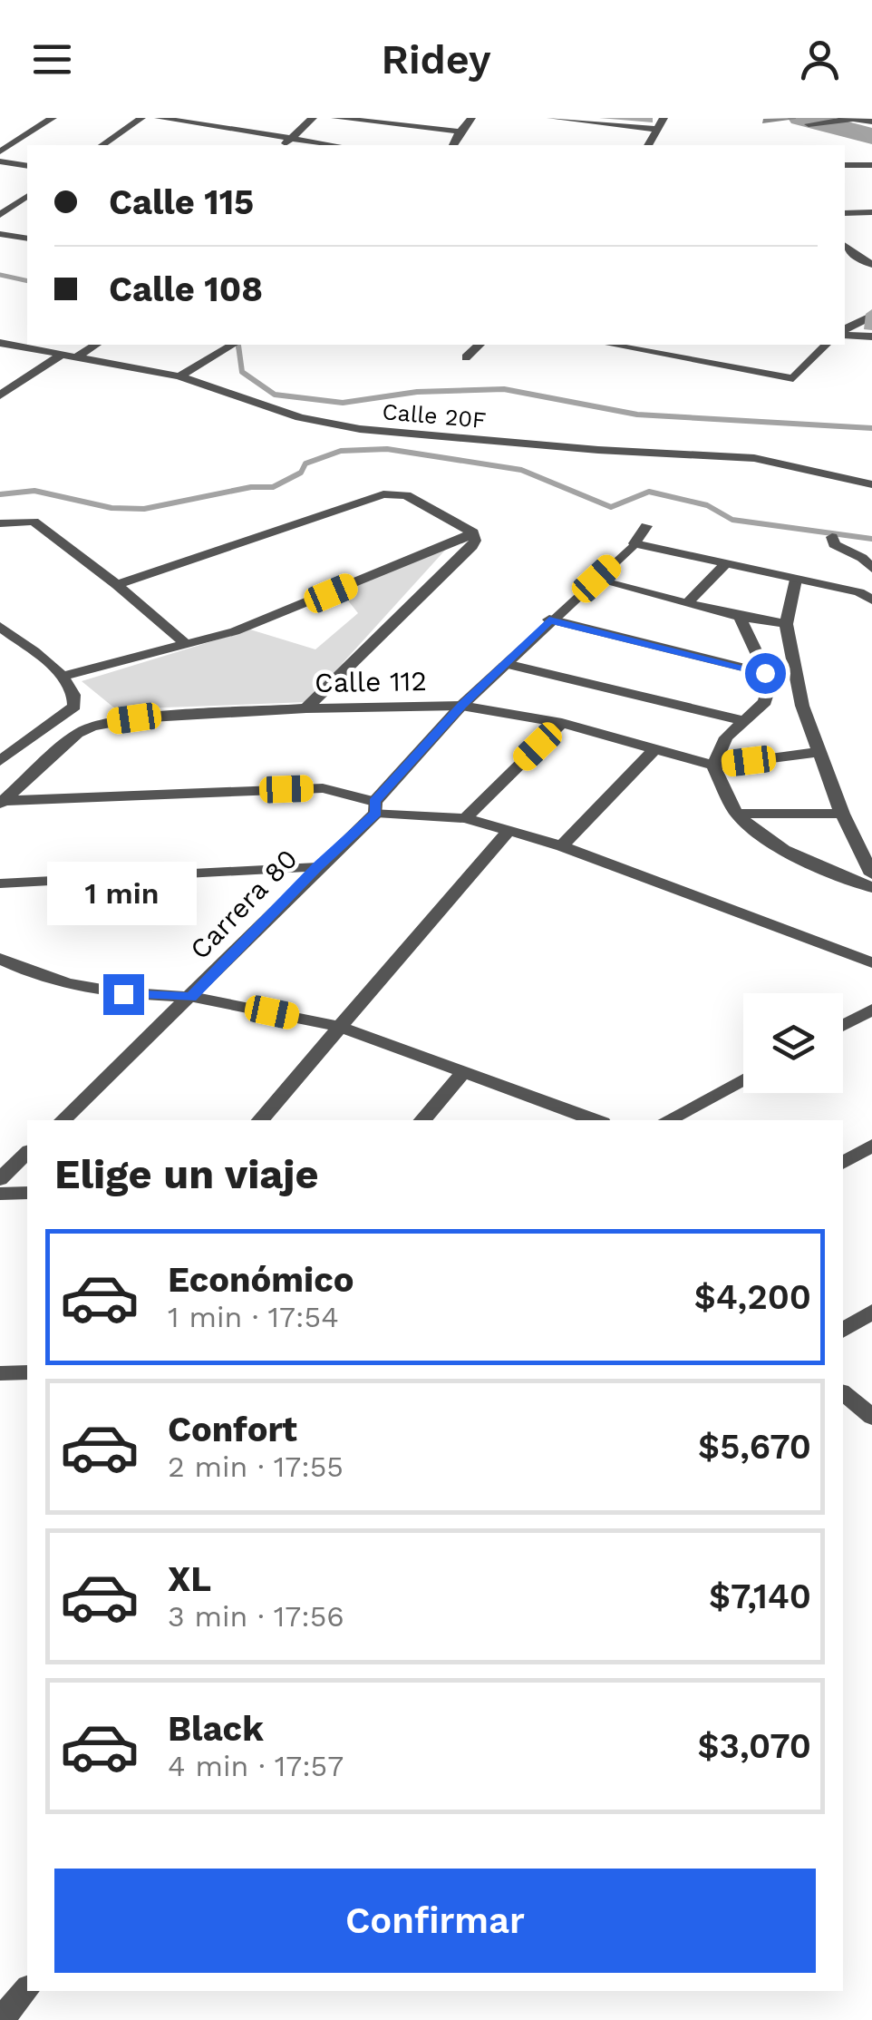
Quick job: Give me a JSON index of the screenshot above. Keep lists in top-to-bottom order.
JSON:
{
  "streets": {
    "street": ["Calle 20F", "Calle 112", "Carrera 80"]
  },
  "crossings": [
    ["Calle 112", "Carrera 80"]
  ],
  "page": {
    "header": "Ridey",
    "banner": ["Calle 115", "Calle 108"],
    "bubble": "1 min",
    "heading": "Elige un viaje",
    "list": [
      {
        "name": "Económico",
        "note": "1 min · 17:54",
        "value": "$4,200"
      },
      {
        "name": "Confort",
        "note": "2 min · 17:55",
        "value": "$5,670"
      },
      {
        "name": "XL",
        "note": "3 min · 17:56",
        "value": "$7,140"
      },
      {
        "name": "Black",
        "note": "4 min · 17:57",
        "value": "$3,070"
      }
    ],
    "buttons": "Confirmar"
  }
}
